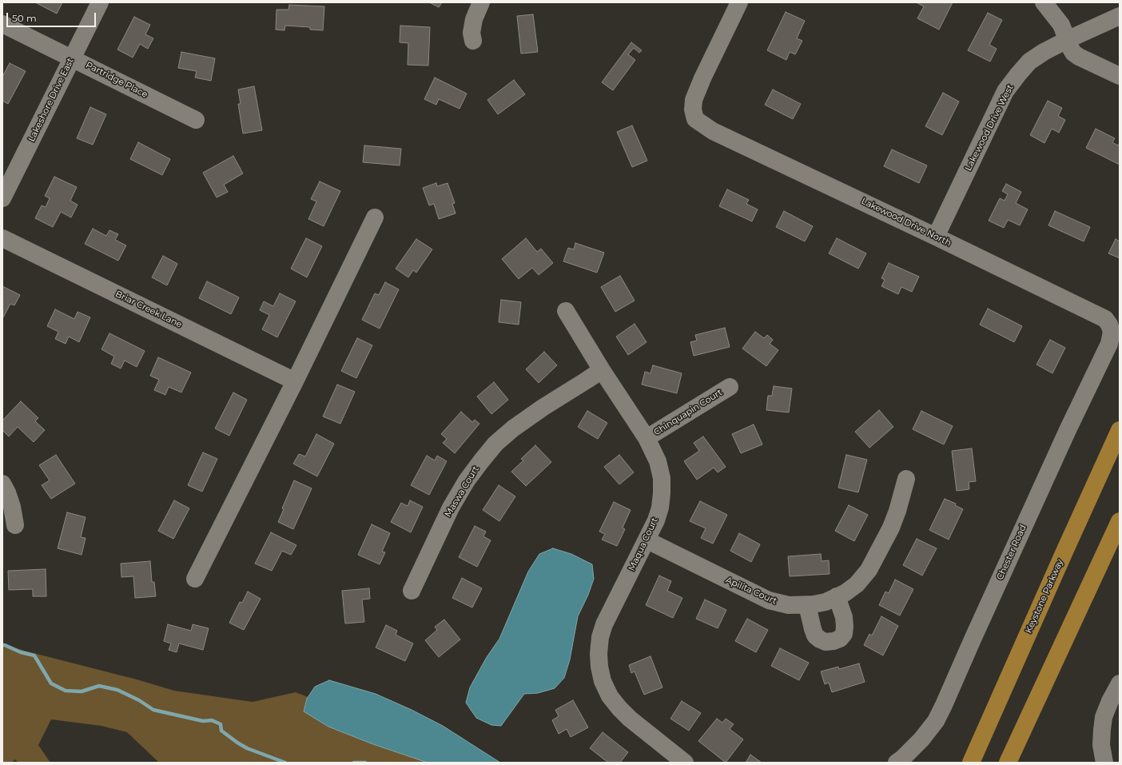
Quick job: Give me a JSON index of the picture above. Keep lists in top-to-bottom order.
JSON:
{
  "streets": {
    "highway": ["Keystone Parkway"],
    "street": [
      "Partridge Place",
      "Lakeshore Drive East",
      "Lakewood Drive West",
      "Lakewood Drive North",
      "Briar Creek Lane",
      "Chinquapin Court",
      "Maswa Court",
      "Maqua Court",
      "Chester Road",
      "Apilita Court"
    ]
  },
  "crossings": [
    ["Partridge Place", "Lakeshore Drive East"],
    ["Lakewood Drive West", "Lakewood Drive North"],
    ["Lakewood Drive North", "Chester Road"],
    ["Chinquapin Court", "Maqua Court"],
    ["Maswa Court", "Maqua Court"],
    ["Maqua Court", "Apilita Court"]
  ],
  "scale_bar": "50 m"
}
